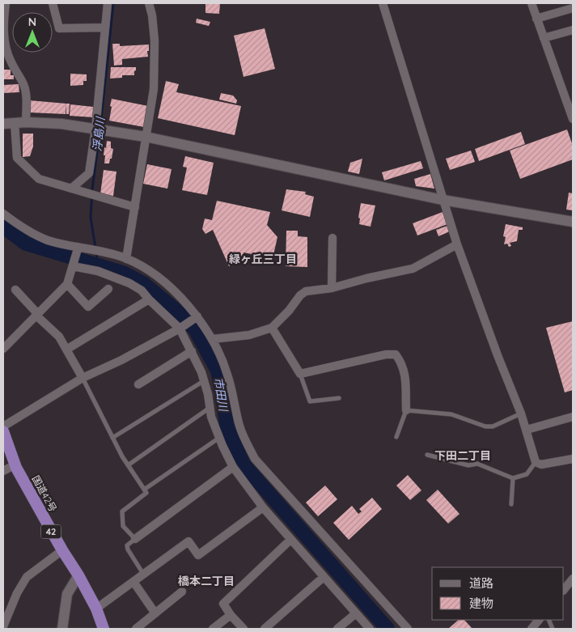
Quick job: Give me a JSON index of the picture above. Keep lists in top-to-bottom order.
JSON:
{
  "streets": {
    "highway": ["国道42号", "42"]
  },
  "districts": ["緑ヶ丘三丁目", "下田二丁目", "橋本二丁目"],
  "water": ["浮島川", "市田川"],
  "legend": ["道路", "建物"],
  "north": "top"
}
